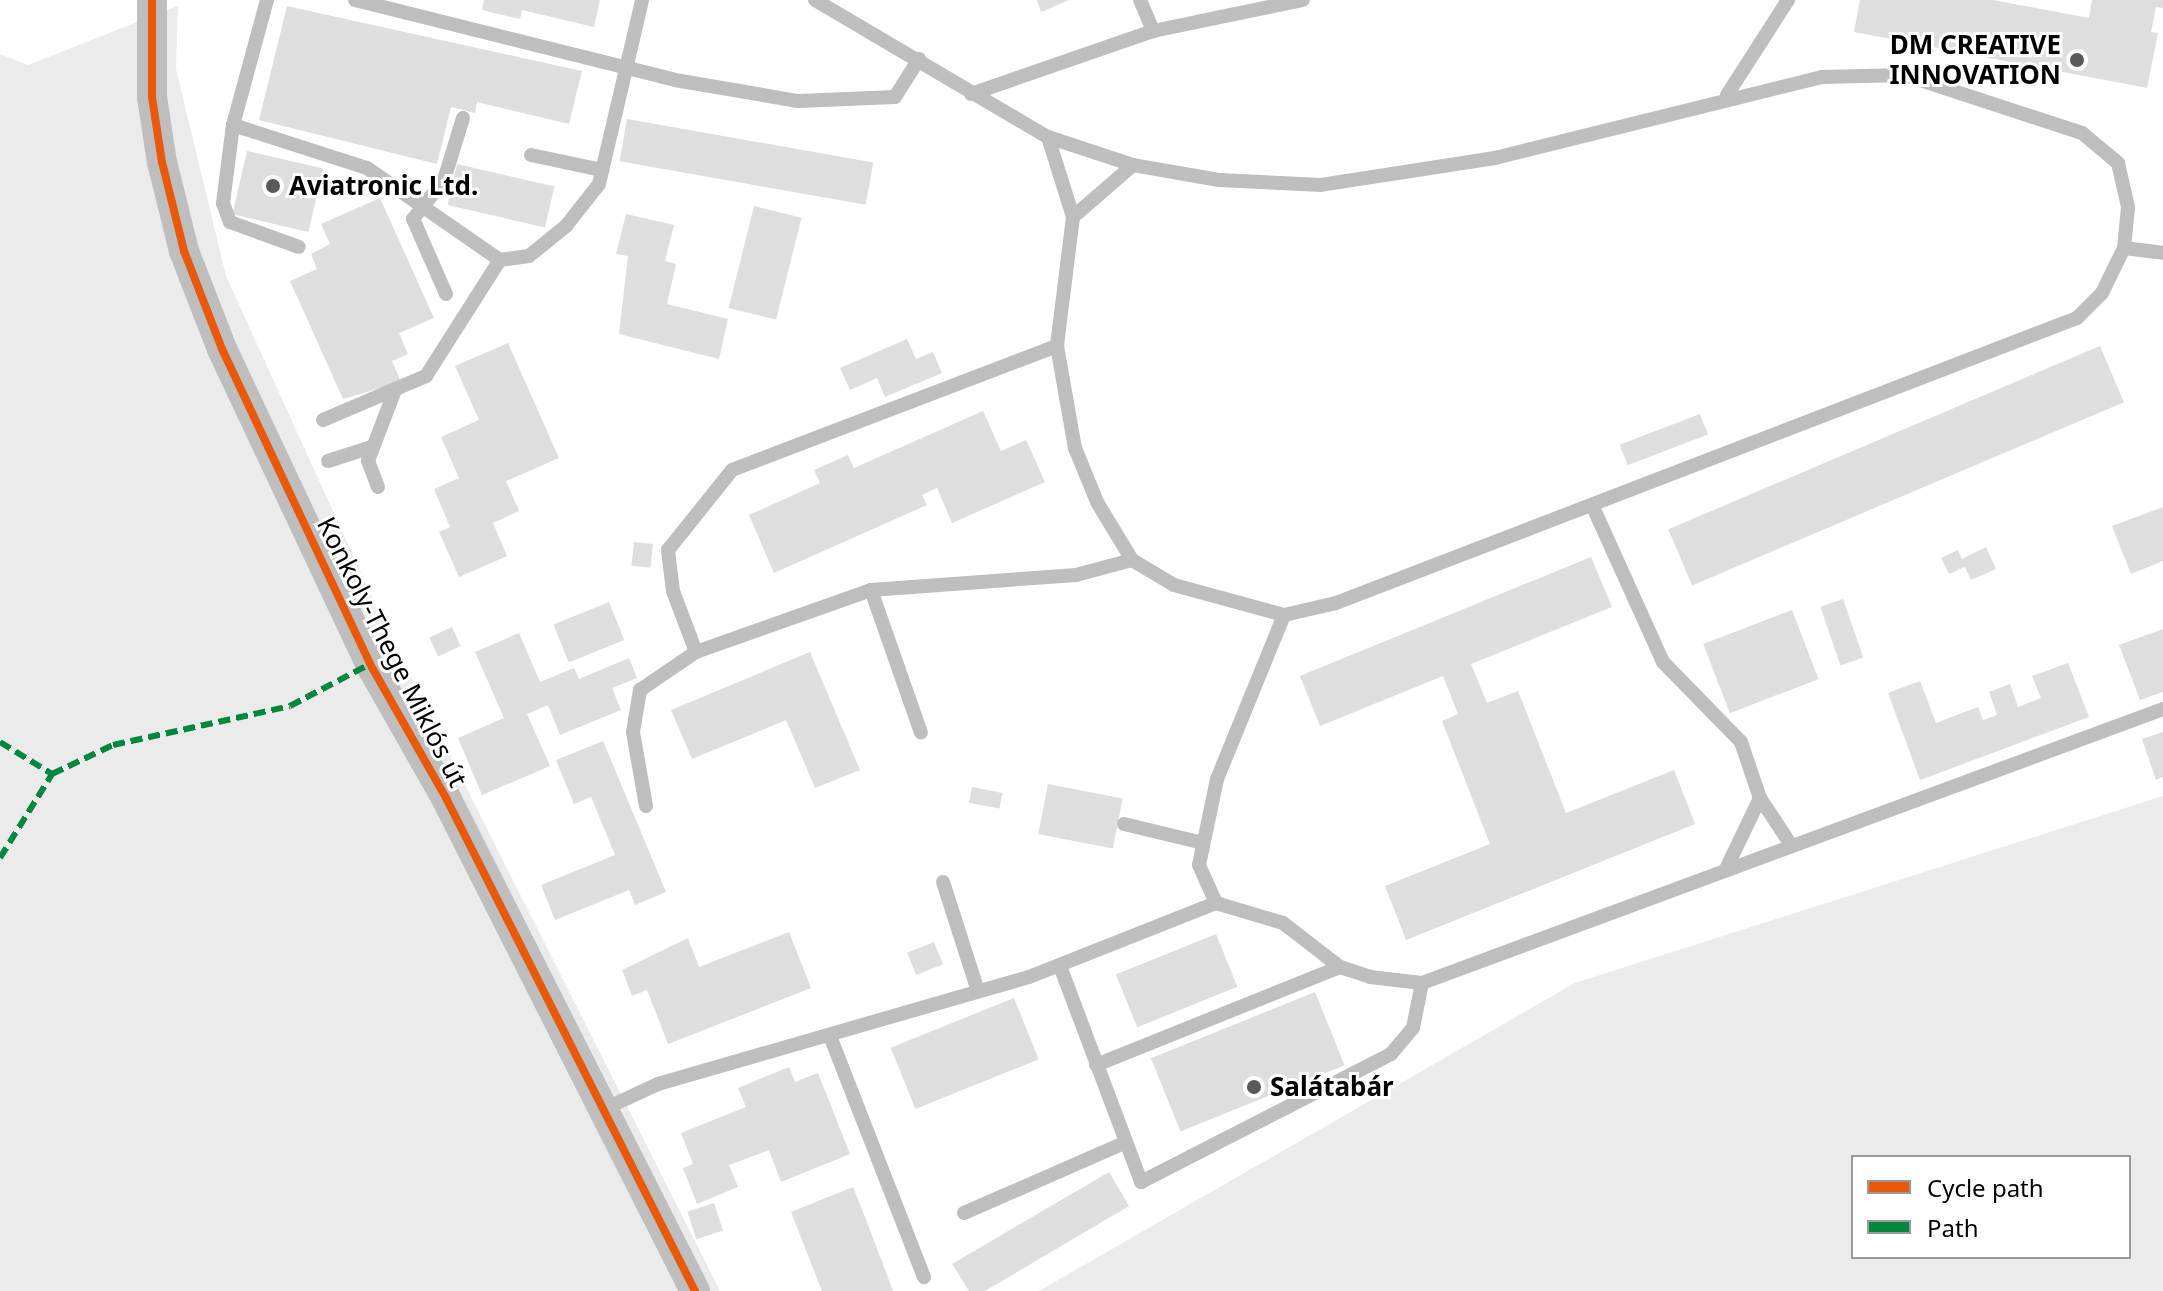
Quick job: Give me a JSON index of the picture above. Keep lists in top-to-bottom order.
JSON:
{
  "streets": {
    "street": ["Konkoly-Thege Miklós út"]
  },
  "places": ["DM CREATIVE INNOVATION", "Aviatronic Ltd.", "Salátabár"],
  "legend": ["Cycle path", "Path"]
}
